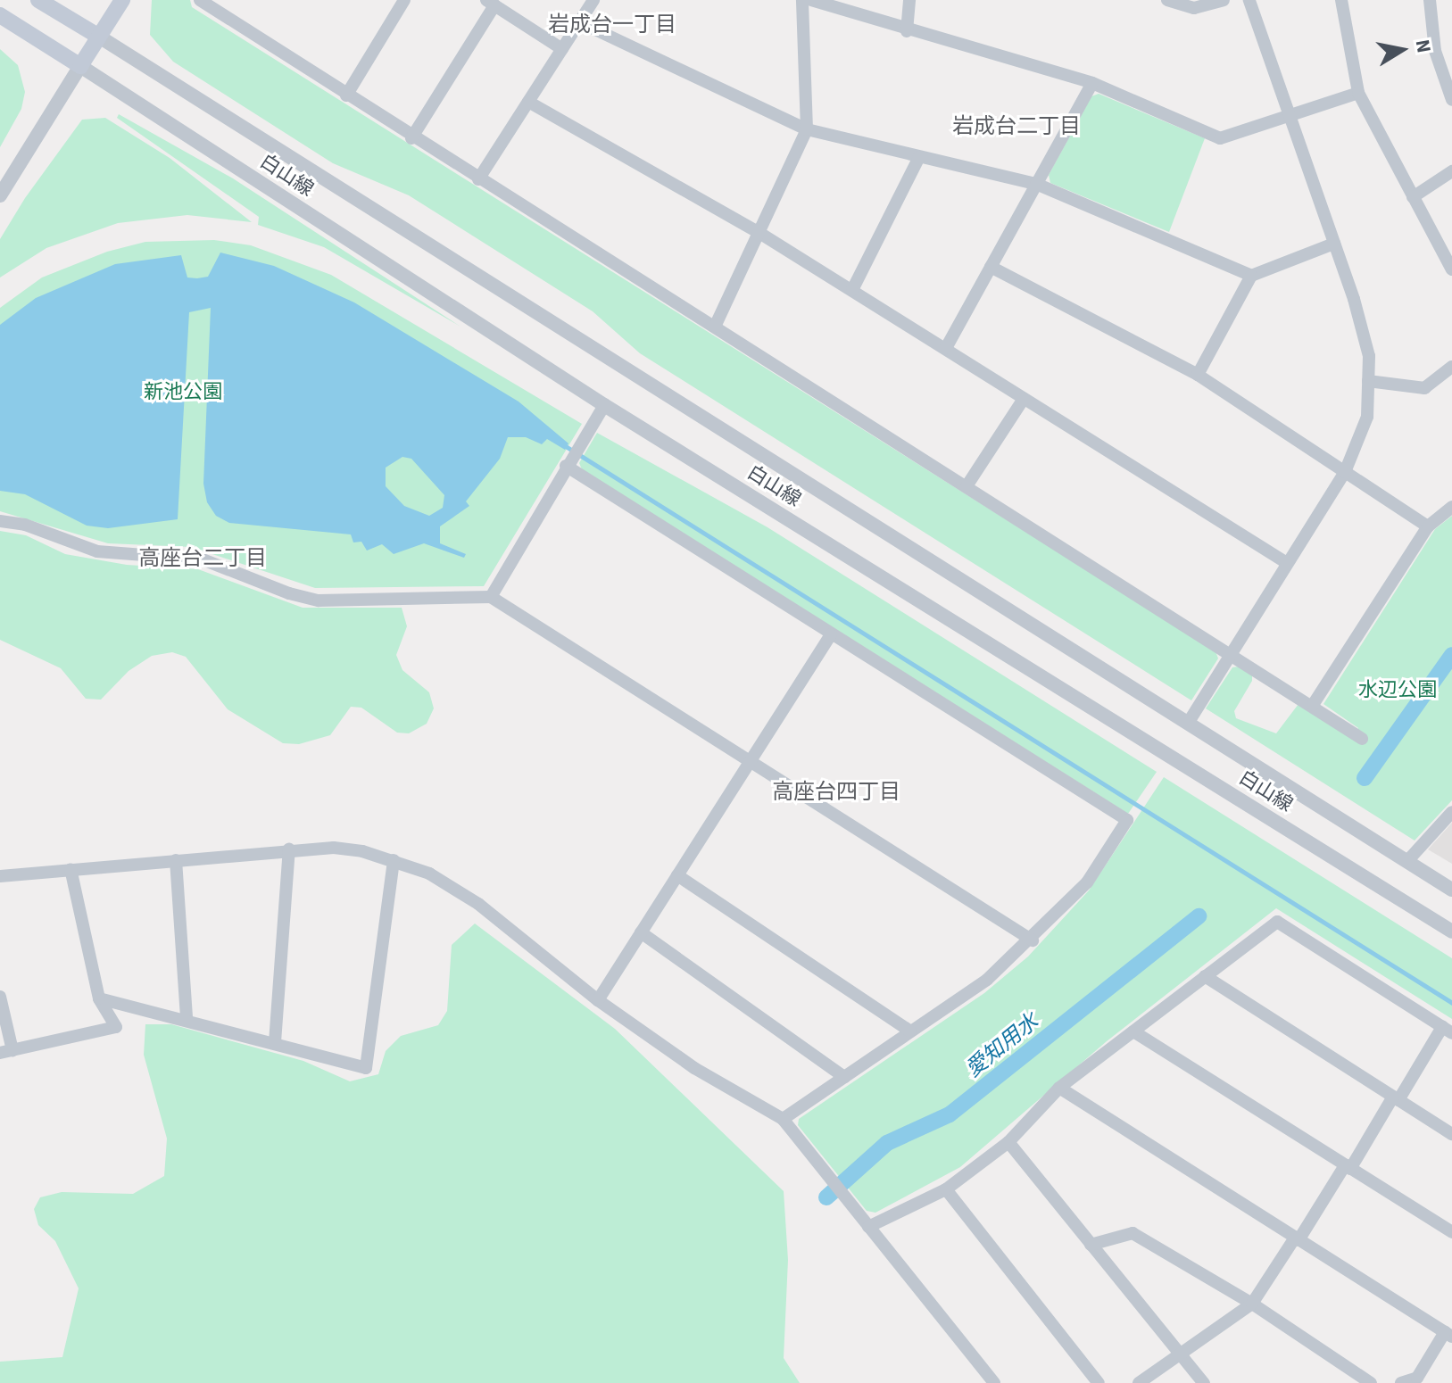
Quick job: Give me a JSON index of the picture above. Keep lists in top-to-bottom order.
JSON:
{
  "streets": {
    "street": ["白山線"]
  },
  "districts": [
    "岩成台一丁目",
    "岩成台二丁目",
    "高座台二丁目",
    "高座台四丁目"
  ],
  "water": ["愛知用水"],
  "parks": ["新池公園", "水辺公園"],
  "north": "right"
}
